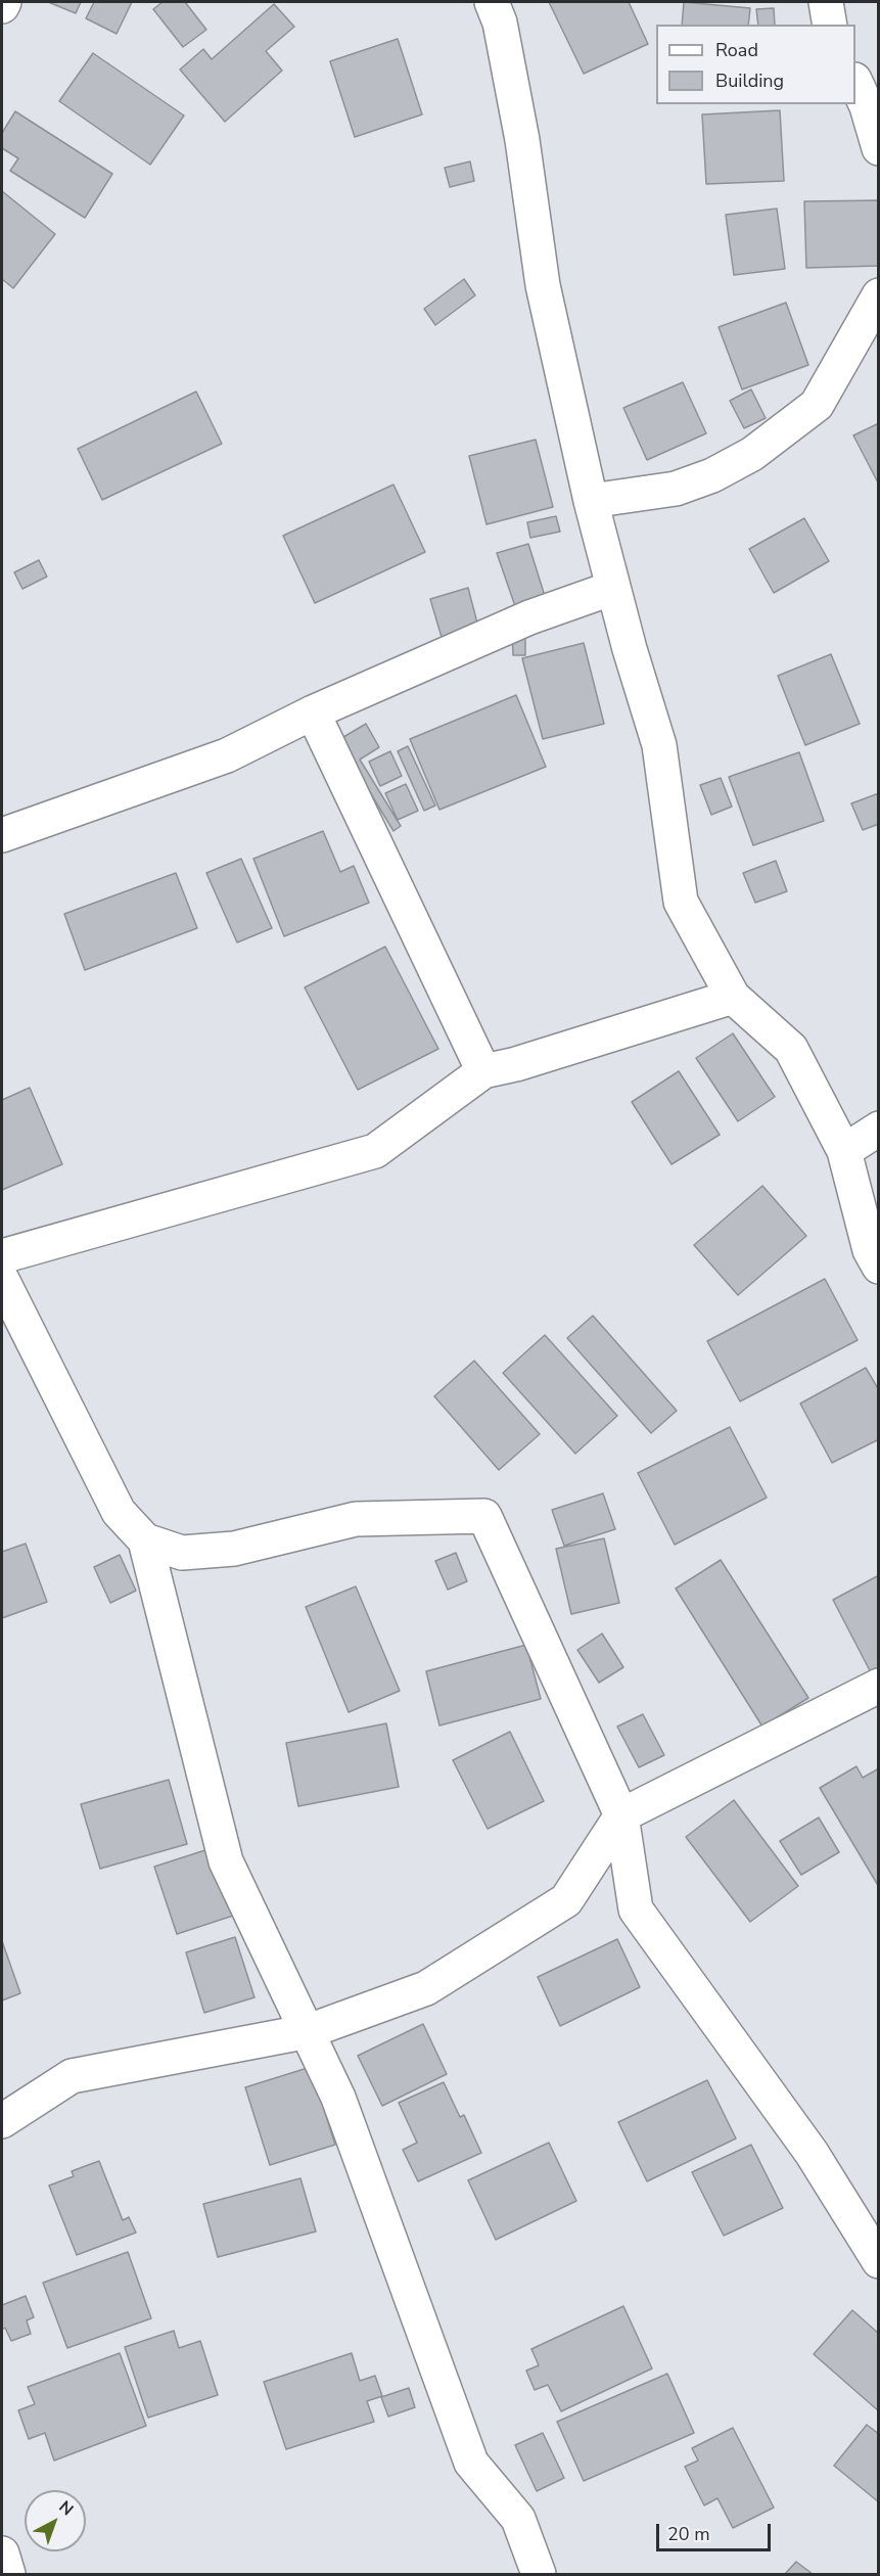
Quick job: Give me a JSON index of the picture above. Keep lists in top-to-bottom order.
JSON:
{
  "legend": ["Road", "Building"],
  "scale_bar": "20 m",
  "north": "top right"
}
